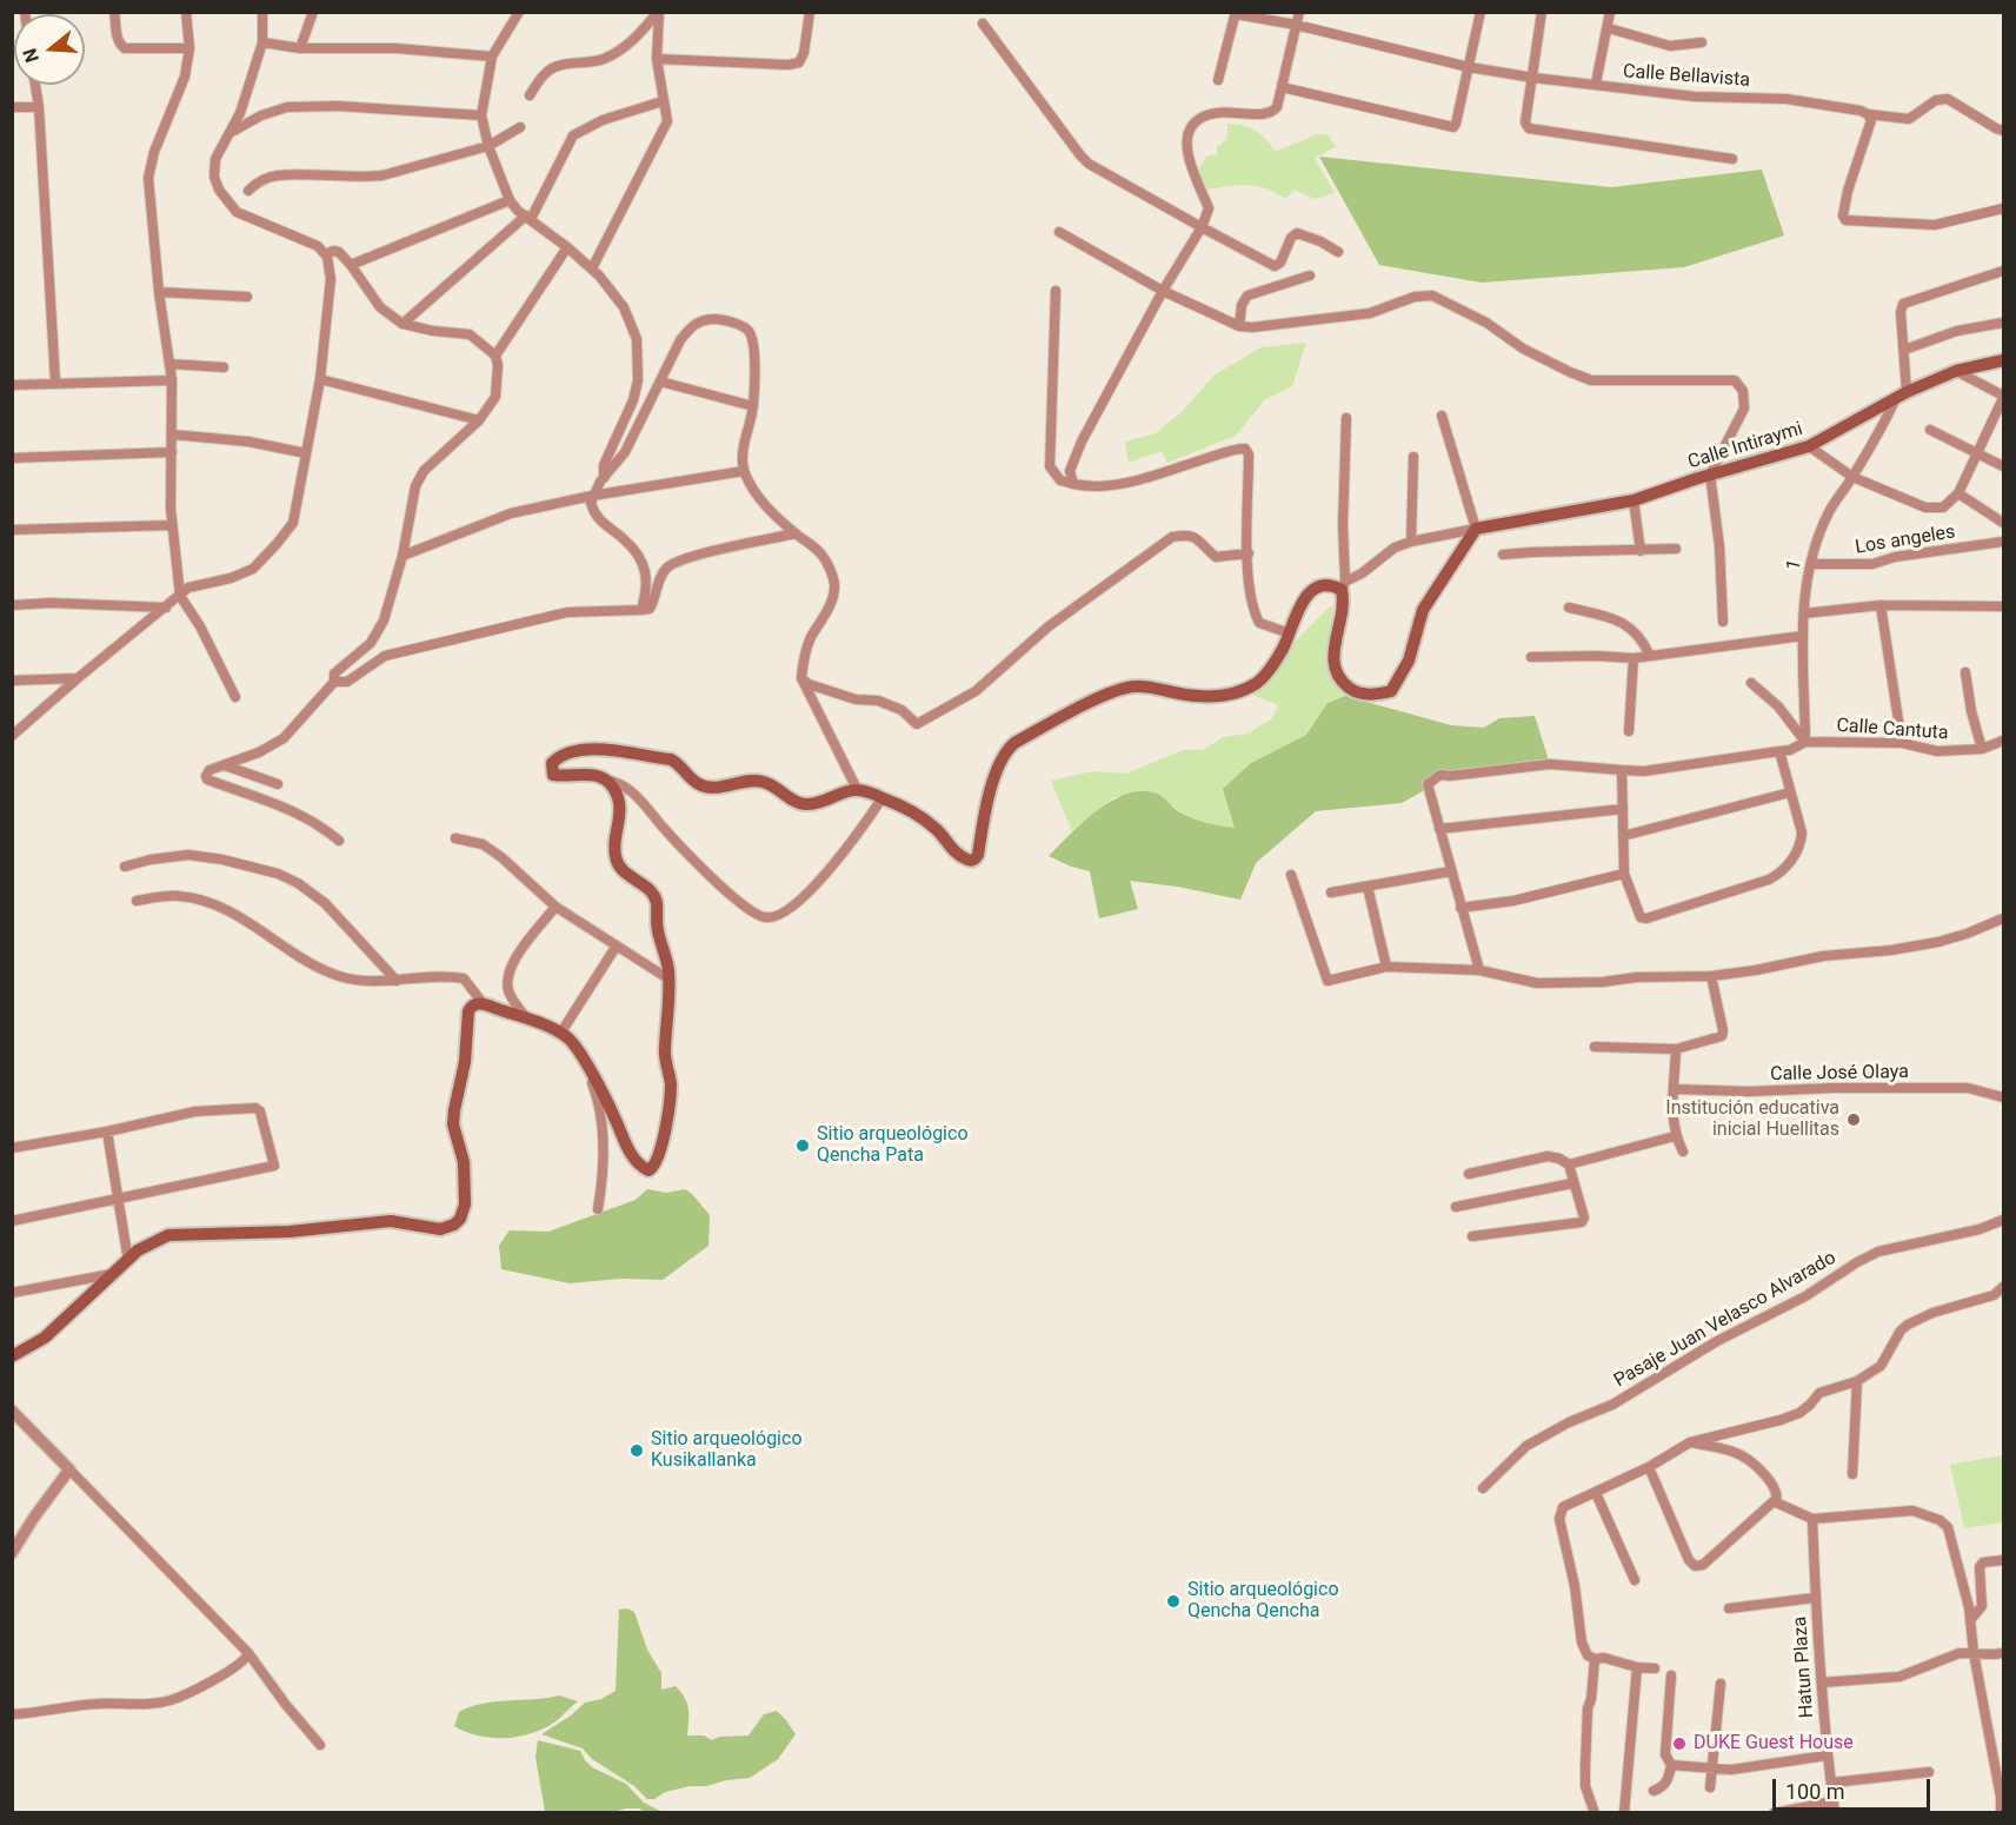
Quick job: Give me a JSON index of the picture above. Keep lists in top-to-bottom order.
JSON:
{
  "streets": {
    "main road": ["Calle Intiraymi"],
    "street": [
      "Calle Bellavista",
      "Los angeles",
      "1",
      "Calle Cantuta",
      "Calle José Olaya",
      "Pasaje Juan Velasco Alvarado",
      "Hatun Plaza"
    ]
  },
  "crossings": [
    ["Calle Intiraymi", "1"],
    ["Los angeles", "1"],
    ["1", "Calle Cantuta"]
  ],
  "places": [
    "Institución educativa inicial Huellitas",
    "Sitio arqueológico Qencha Pata",
    "Sitio arqueológico Kusikallanka",
    "Sitio arqueológico Qencha Qencha",
    "DUKE Guest House"
  ],
  "scale_bar": "100 m",
  "north": "left"
}
